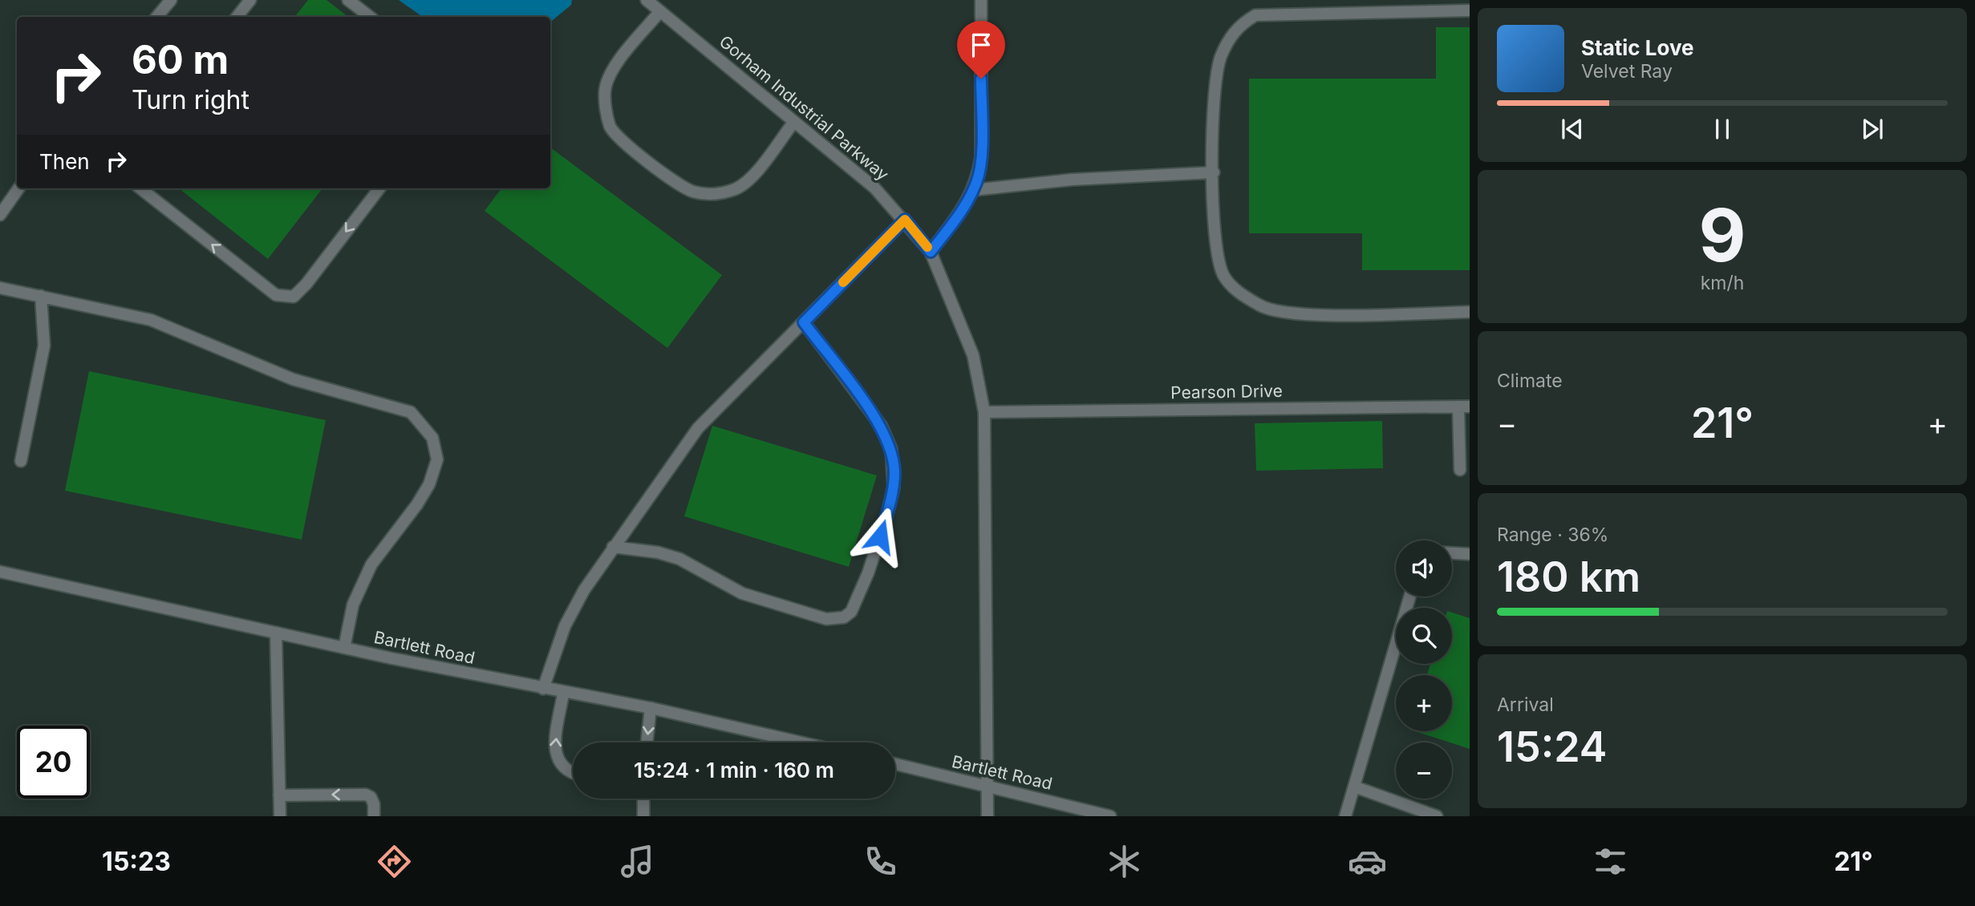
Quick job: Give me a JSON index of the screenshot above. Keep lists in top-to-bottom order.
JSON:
{
  "streets": {
    "street": ["Gorham Industrial Parkway", "Pearson Drive", "Bartlett Road"]
  },
  "crossings": [
    ["Gorham Industrial Parkway", "Pearson Drive"],
    ["Gorham Industrial Parkway", "Bartlett Road"]
  ],
  "page": {
    "turn": ["60 m", "Turn right"],
    "song": ["Static Love", "Velvet Ray"],
    "then": "Then",
    "tile": [
      ["9", "km/h"],
      "Climate",
      ["Range · 36%", "180 km"],
      ["Arrival", "15:24"]
    ],
    "heat": ["−", "21°", "+"],
    "map_buttons": ["+", "−"],
    "limit": "20",
    "trip": "15:24 · 1 min · 160 m",
    "tabs": ["15:23", "21°"]
  }
}
